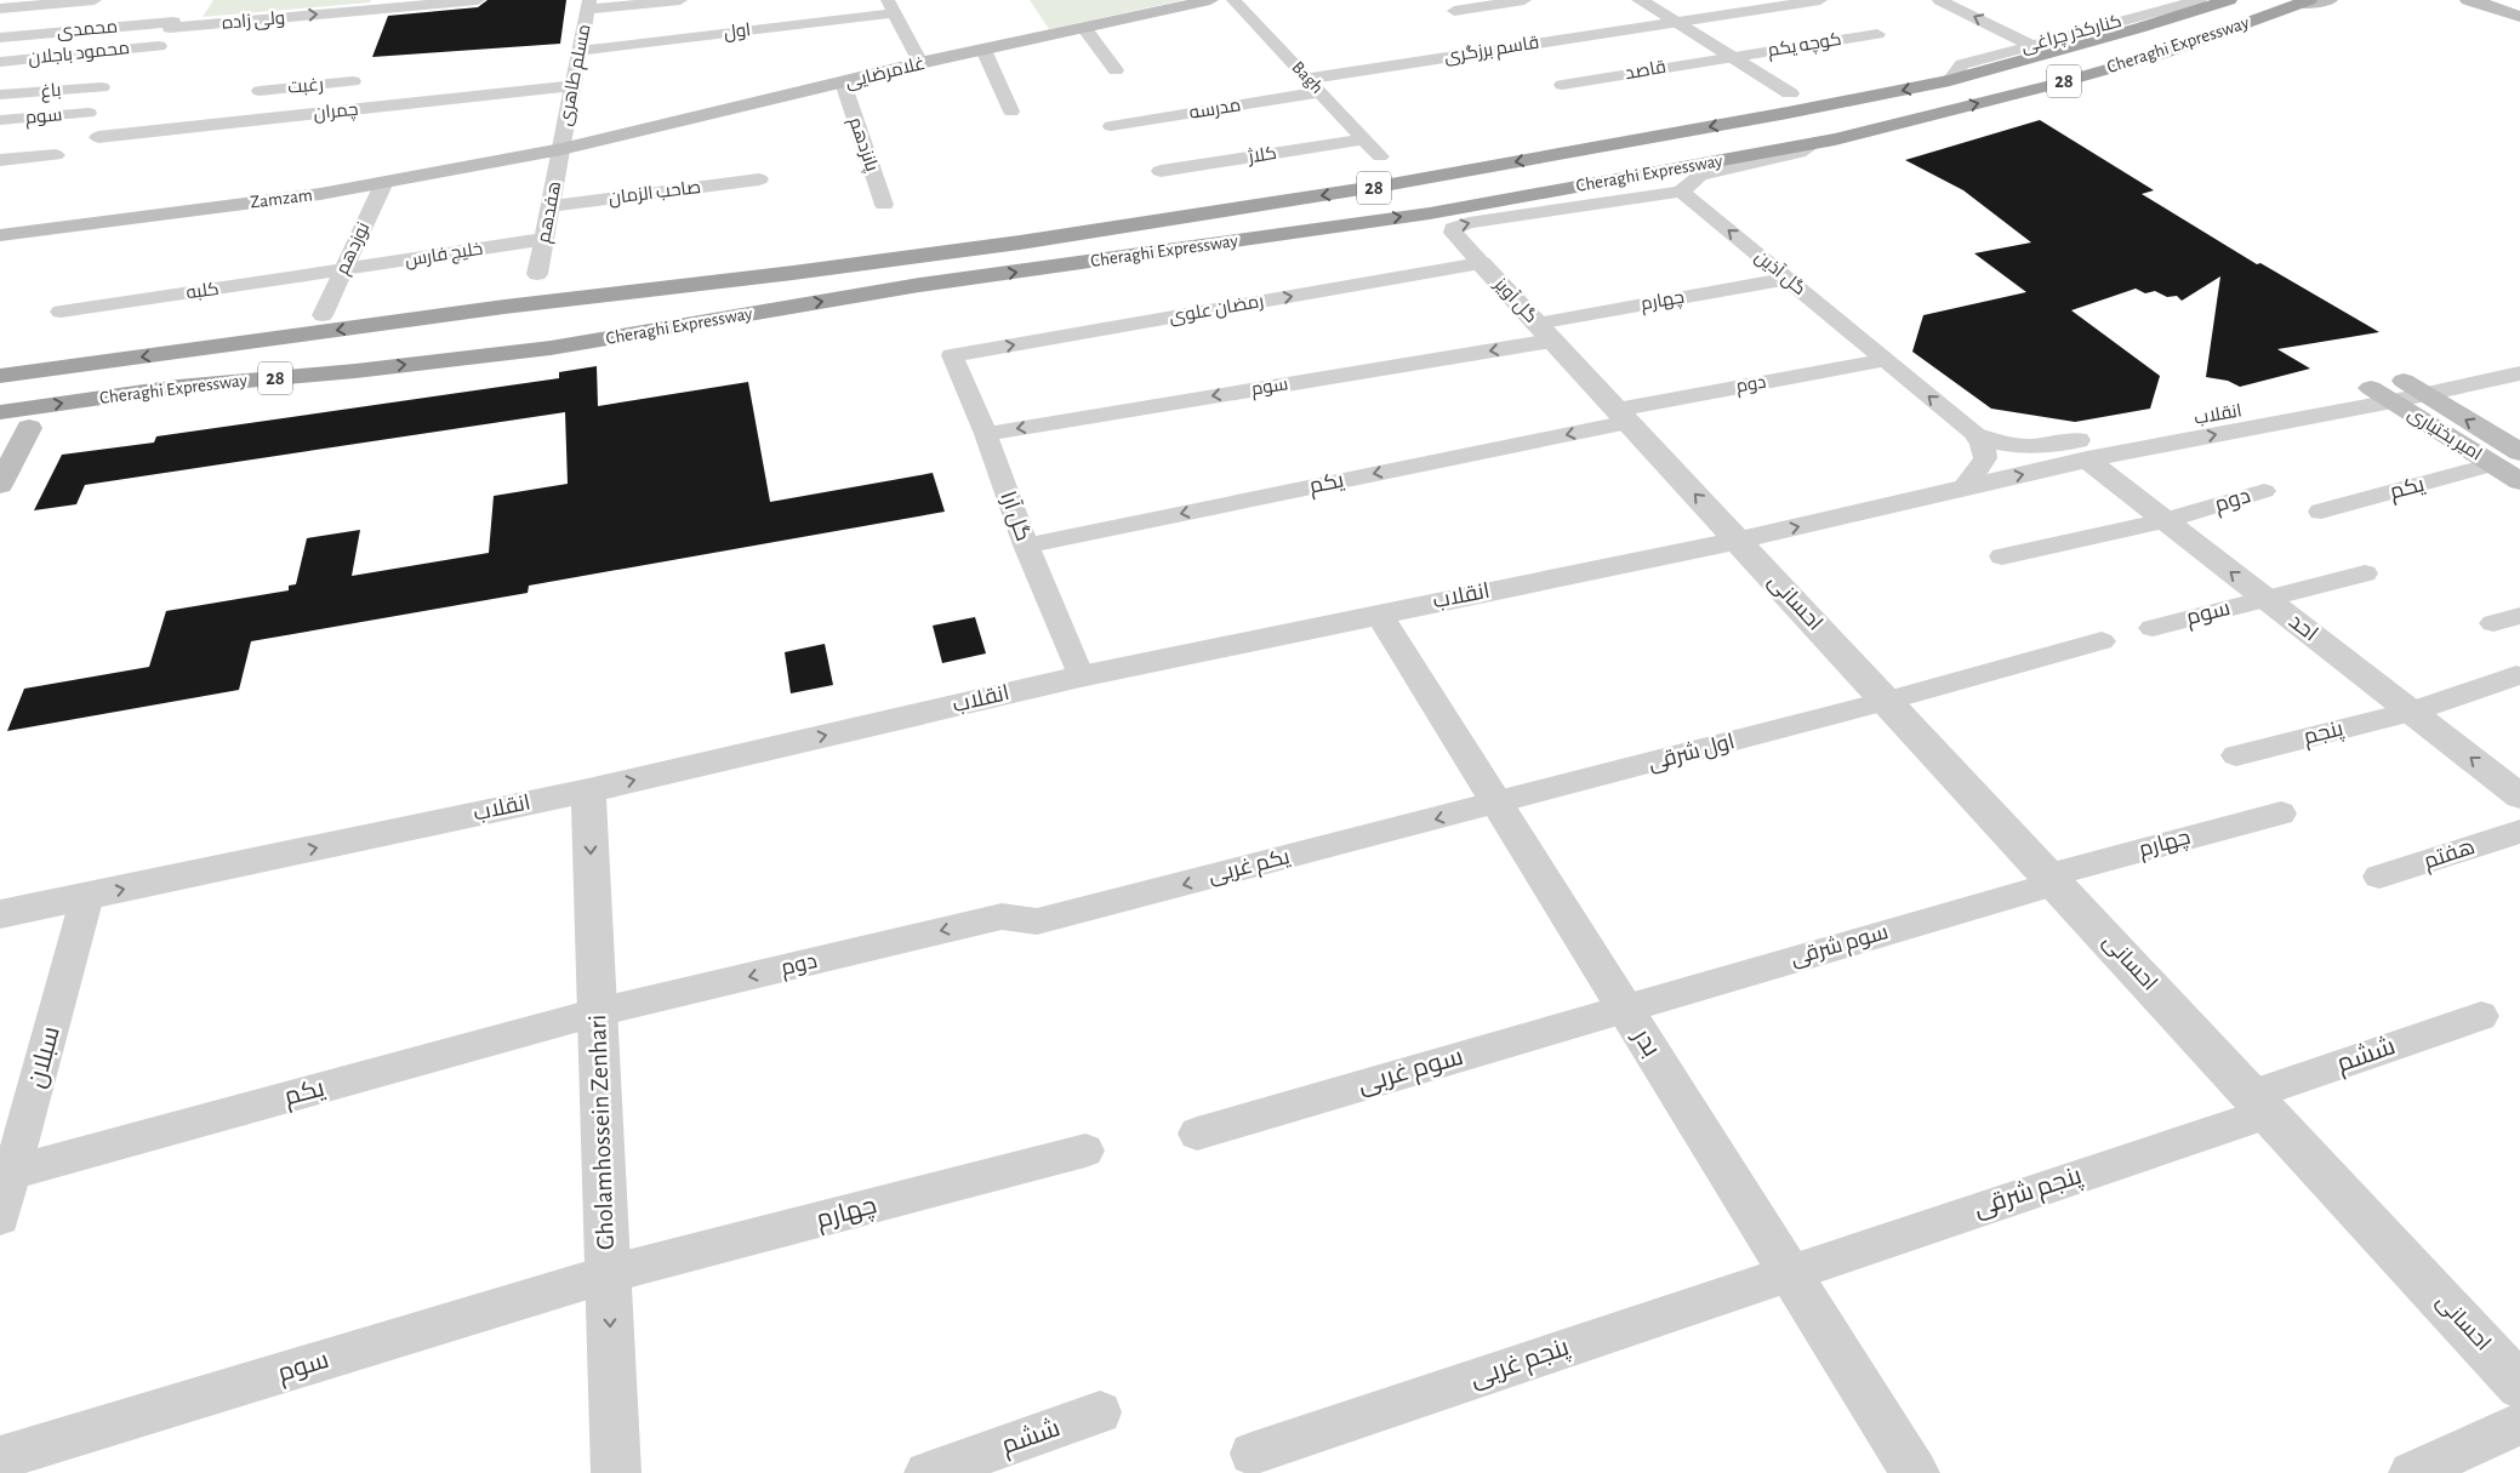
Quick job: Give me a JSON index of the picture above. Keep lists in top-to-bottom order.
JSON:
{
  "streets": {
    "highway": ["Cheraghi Expressway", "28"],
    "main road": ["غلامرضایی", "Zamzam", "امیر بختیاری"],
    "street": [
      "ولی زاده",
      "محمدی",
      "اول",
      "کنارکذر چراغی",
      "کوچه یکم",
      "قاسم برزگری",
      "محمود باجلان",
      "قاصد",
      "مسلم طاهری",
      "Bagh",
      "رغبت",
      "باغ",
      "مدرسه",
      "چمران",
      "سوم",
      "پانزدهم",
      "کلاژ",
      "صاحب الزمان",
      "هفدهم",
      "نوزدهم",
      "خلیج فارس",
      "گل آذین",
      "کلبه",
      "گل آویز",
      "چهارم",
      "رمضان علوی",
      "دوم",
      "انقلاب",
      "یکم",
      "گل آرا",
      "احسانی",
      "احد",
      "پنجم",
      "اول شرقی",
      "هفتم",
      "یکم غربی",
      "سوم شرقی",
      "بدر",
      "ششم",
      "سبلان",
      "سوم غربی",
      "Gholamhossein Zenhari",
      "پنجم شرقی",
      "پنجم غربی"
    ]
  },
  "crossings": [
    ["ولی زاده", "محمدی"],
    ["اول", "مسلم طاهری"],
    ["کنارکذر چراغی", "Cheraghi Expressway"],
    ["کوچه یکم", "قاصد"],
    ["قاسم برزگری", "Bagh"],
    ["غلامرضایی", "مسلم طاهری"],
    ["غلامرضایی", "پانزدهم"],
    ["غلامرضایی", "Zamzam"],
    ["غلامرضایی", "هفدهم"],
    ["مسلم طاهری", "چمران"],
    ["مسلم طاهری", "Zamzam"],
    ["مسلم طاهری", "هفدهم"],
    ["Bagh", "مدرسه"],
    ["Bagh", "کلاژ"],
    ["رغبت", "چمران"],
    ["سوم", "گل آویز"],
    ["سوم", "چهارم"],
    ["سوم", "گل آرا"],
    ["سوم", "احد"],
    ["سوم", "Gholamhossein Zenhari"],
    ["صاحب الزمان", "هفدهم"],
    ["Zamzam", "هفدهم"],
    ["Zamzam", "نوزدهم"],
    ["هفدهم", "خلیج فارس"],
    ["نوزدهم", "خلیج فارس"],
    ["نوزدهم", "کلبه"],
    ["خلیج فارس", "کلبه"],
    ["گل آذین", "گل آویز"],
    ["گل آذین", "چهارم"],
    ["گل آذین", "دوم"],
    ["گل آذین", "انقلاب"],
    ["گل آویز", "چهارم"],
    ["گل آویز", "رمضان علوی"],
    ["گل آویز", "دوم"],
    ["گل آویز", "انقلاب"],
    ["گل آویز", "یکم"],
    ["گل آویز", "احسانی"],
    ["چهارم", "احسانی"],
    ["چهارم", "سوم شرقی"],
    ["چهارم", "Gholamhossein Zenhari"],
    ["رمضان علوی", "گل آرا"],
    ["دوم", "یکم"],
    ["دوم", "احد"],
    ["دوم", "یکم غربی"],
    ["دوم", "Gholamhossein Zenhari"],
    ["انقلاب", "امیر بختیاری"],
    ["انقلاب", "گل آرا"],
    ["انقلاب", "احسانی"],
    ["انقلاب", "احد"],
    ["انقلاب", "بدر"],
    ["انقلاب", "سبلان"],
    ["انقلاب", "Gholamhossein Zenhari"],
    ["امیر بختیاری", "یکم"],
    ["یکم", "گل آرا"],
    ["یکم", "سبلان"],
    ["یکم", "Gholamhossein Zenhari"],
    ["احسانی", "اول شرقی"],
    ["احسانی", "سوم شرقی"],
    ["احسانی", "ششم"],
    ["احسانی", "پنجم شرقی"],
    ["احد", "پنجم"],
    ["اول شرقی", "یکم غربی"],
    ["اول شرقی", "بدر"],
    ["یکم غربی", "بدر"],
    ["سوم شرقی", "بدر"],
    ["سوم شرقی", "سوم غربی"],
    ["بدر", "سوم غربی"],
    ["بدر", "پنجم شرقی"],
    ["بدر", "پنجم غربی"],
    ["ششم", "پنجم شرقی"],
    ["پنجم شرقی", "پنجم غربی"]
  ],
  "one_way": [
    "ولی زاده",
    "سوم",
    "گل آذین",
    "رمضان علوی",
    "دوم",
    "یکم",
    "احد",
    "یکم غربی",
    "Gholamhossein Zenhari"
  ]
}
